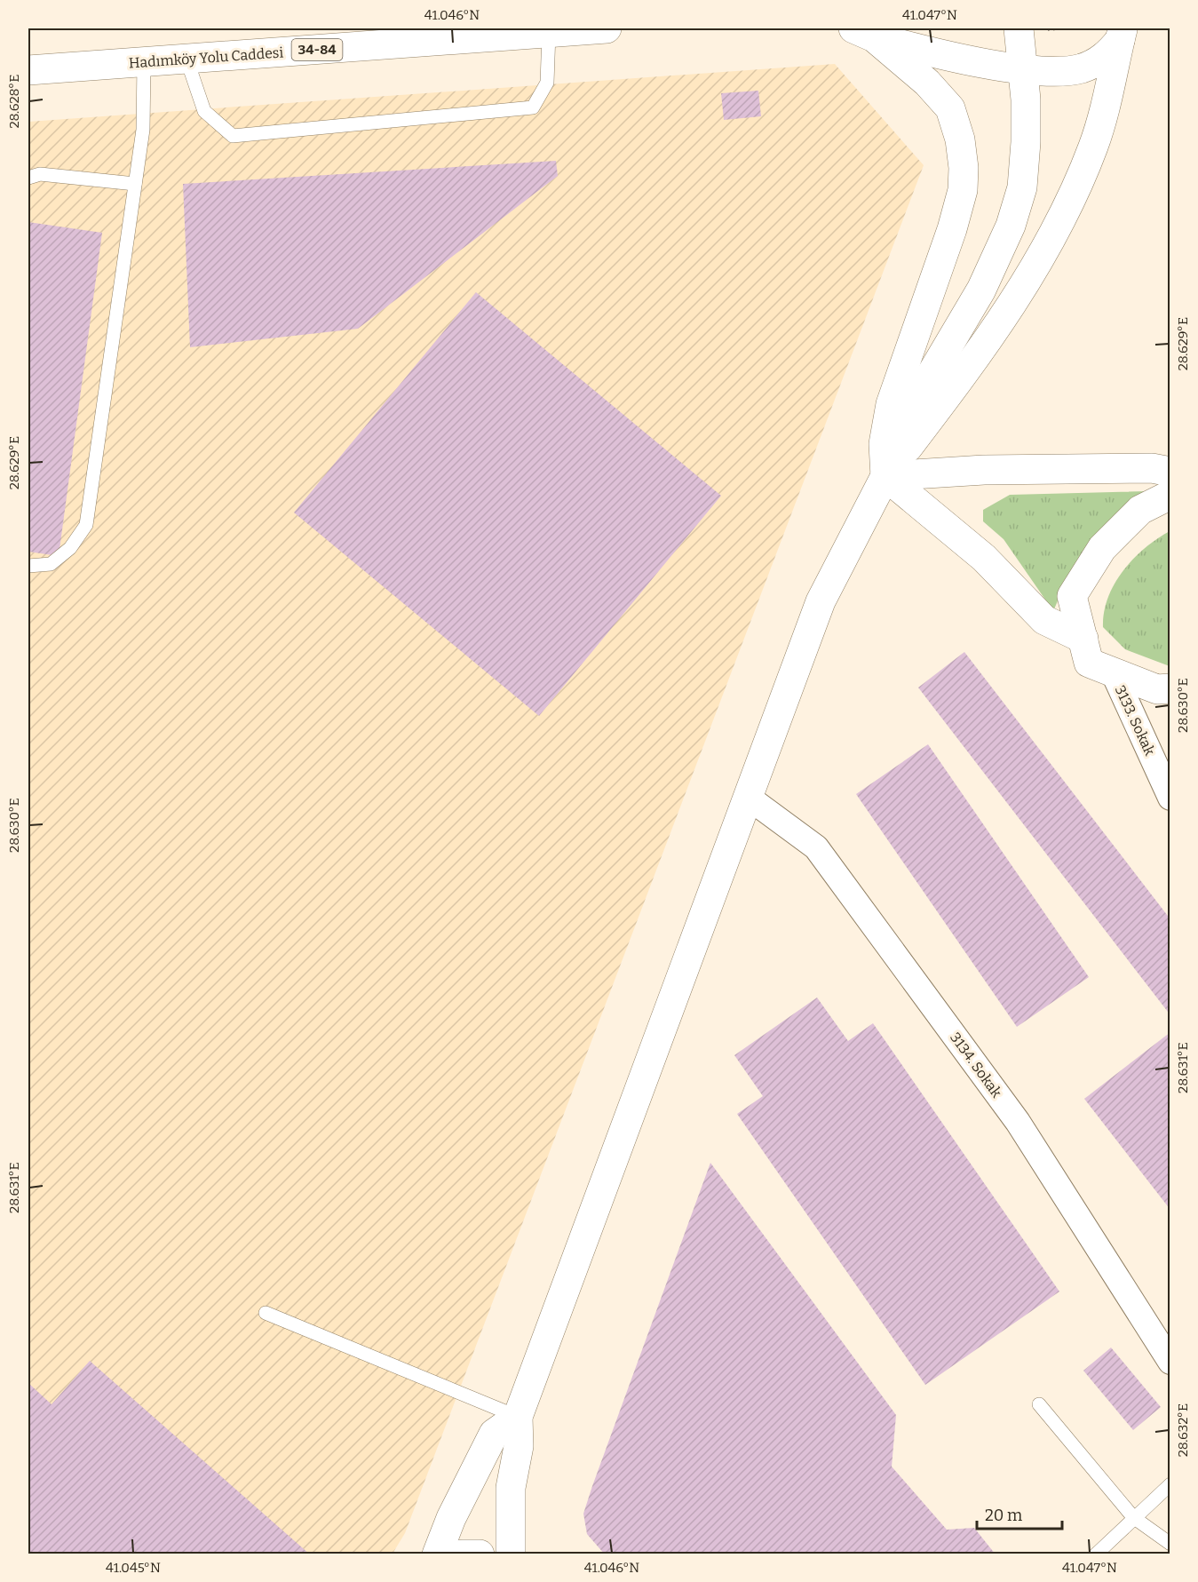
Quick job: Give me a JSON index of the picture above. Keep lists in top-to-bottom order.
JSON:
{
  "streets": {
    "main road": ["34-84", "Hadımköy Yolu Caddesi"],
    "street": ["3133. Sokak", "3134. Sokak"]
  },
  "scale_bar": "20 m",
  "coordinates": [
    "41.046°N",
    "41.047°N",
    "28.628°E",
    "28.629°E",
    "28.630°E",
    "28.631°E",
    "28.632°E",
    "41.045°N"
  ]
}
